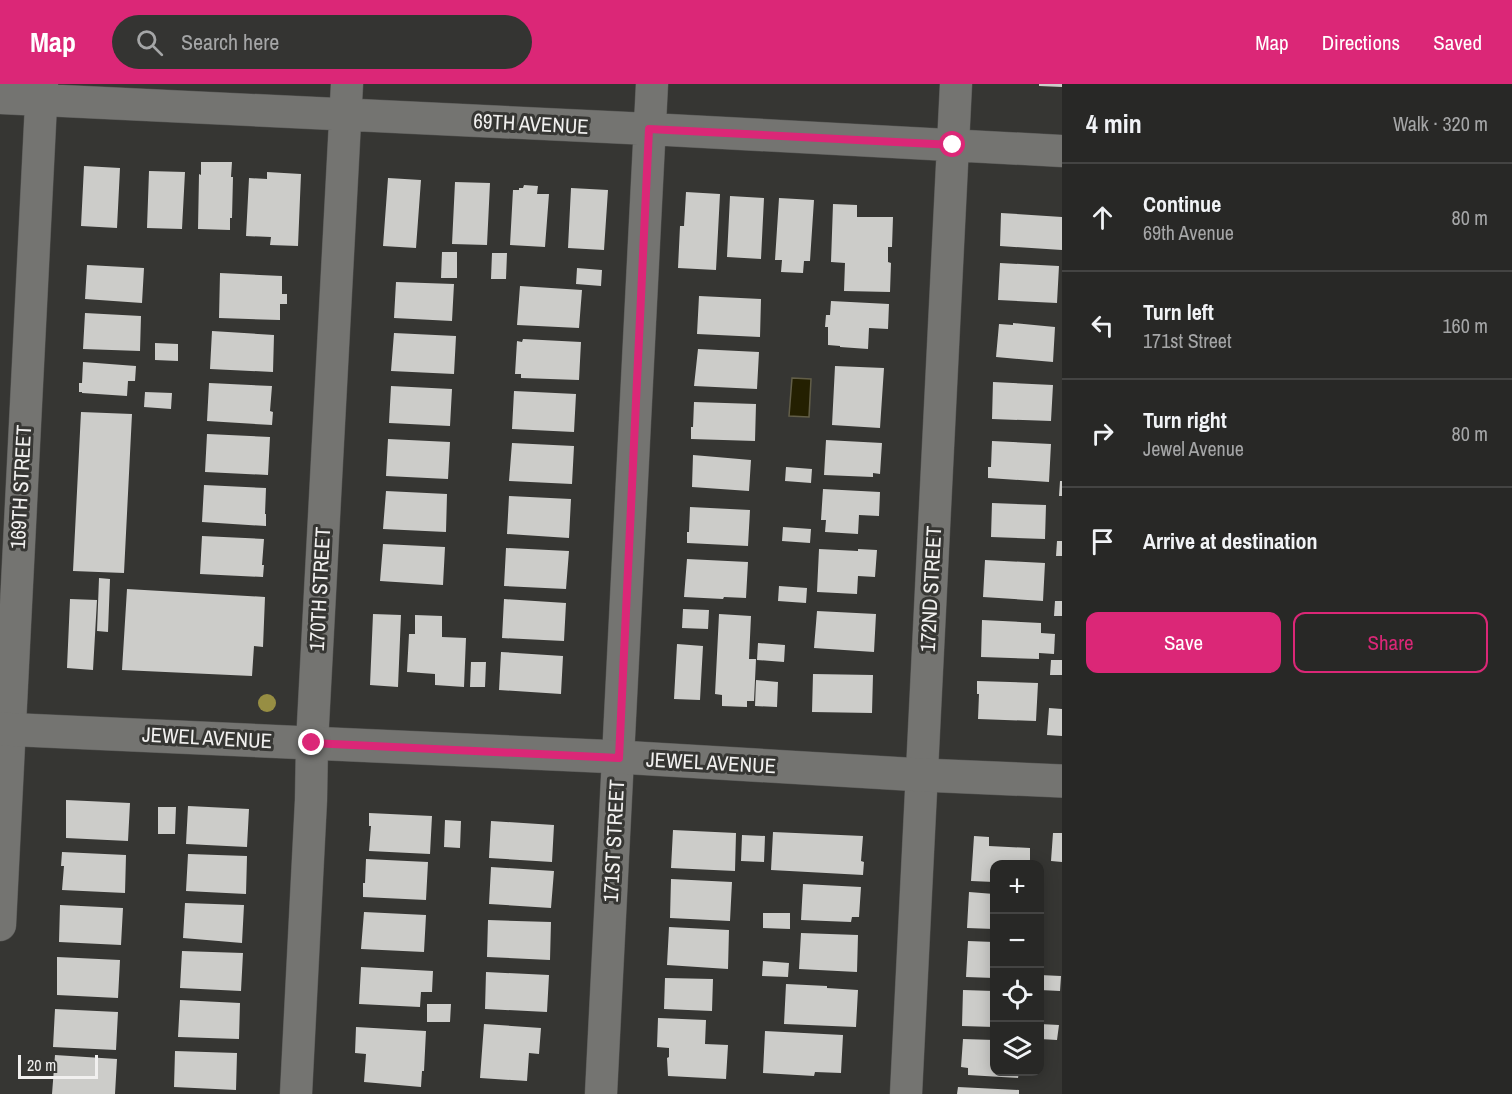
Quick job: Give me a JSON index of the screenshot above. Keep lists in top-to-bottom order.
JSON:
{
  "streets": {
    "street": [
      "69TH AVENUE",
      "169TH STREET",
      "170TH STREET",
      "172ND STREET",
      "JEWEL AVENUE",
      "171ST STREET"
    ]
  },
  "crossings": [
    ["69TH AVENUE", "169TH STREET"],
    ["69TH AVENUE", "170TH STREET"],
    ["69TH AVENUE", "172ND STREET"],
    ["69TH AVENUE", "171ST STREET"],
    ["169TH STREET", "JEWEL AVENUE"],
    ["170TH STREET", "JEWEL AVENUE"],
    ["172ND STREET", "JEWEL AVENUE"],
    ["JEWEL AVENUE", "171ST STREET"]
  ],
  "scale_bar": "20 m",
  "page": {
    "header": "Map",
    "search": "Search here",
    "nav": ["Map", "Directions", "Saved"],
    "heading": ["4 min", "Walk · 320 m"],
    "list": [
      ["Continue", "69th Avenue", "80 m"],
      ["Turn left", "171st Street", "160 m"],
      ["Turn right", "Jewel Avenue", "80 m"],
      "Arrive at destination"
    ],
    "buttons": ["Save", "Share"],
    "map_buttons": ["+", "−"],
    "scale": "20 m"
  }
}
